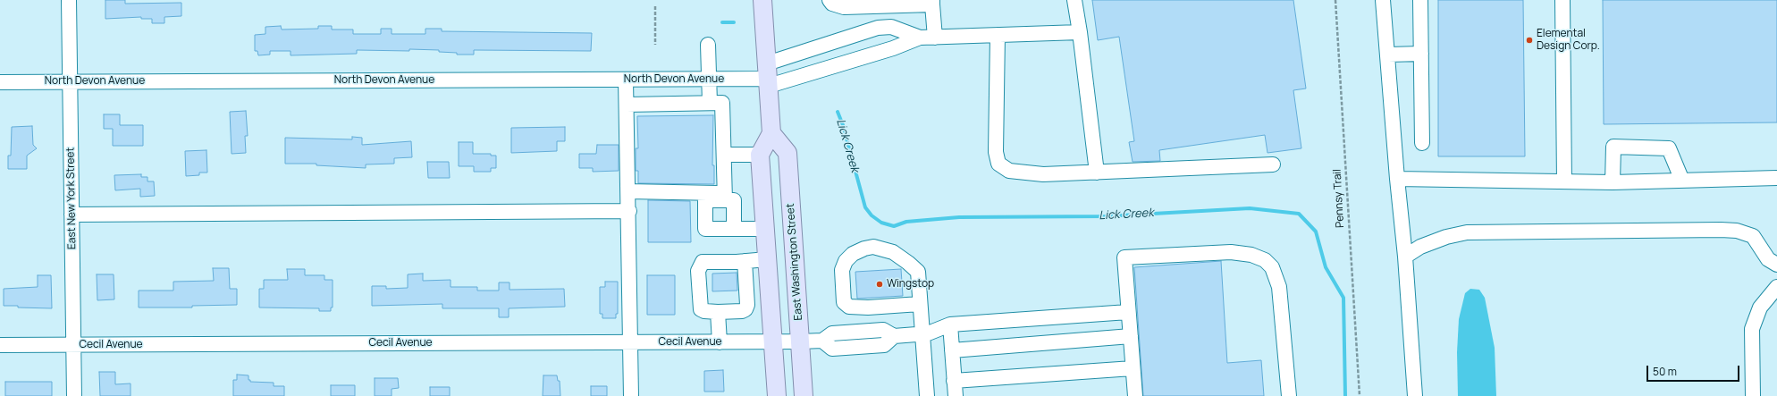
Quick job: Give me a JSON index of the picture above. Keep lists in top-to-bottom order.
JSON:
{
  "streets": {
    "main road": ["East Washington Street"],
    "street": ["North Devon Avenue", "East New York Street", "Cecil Avenue"],
    "path": ["Pennsy Trail"]
  },
  "crossings": [
    ["North Devon Avenue", "East New York Street"],
    ["East New York Street", "Cecil Avenue"],
    ["East Washington Street", "Cecil Avenue"]
  ],
  "water": ["Lick Creek"],
  "places": ["Elemental Design Corp.", "Wingstop"],
  "scale_bar": "50 m"
}
